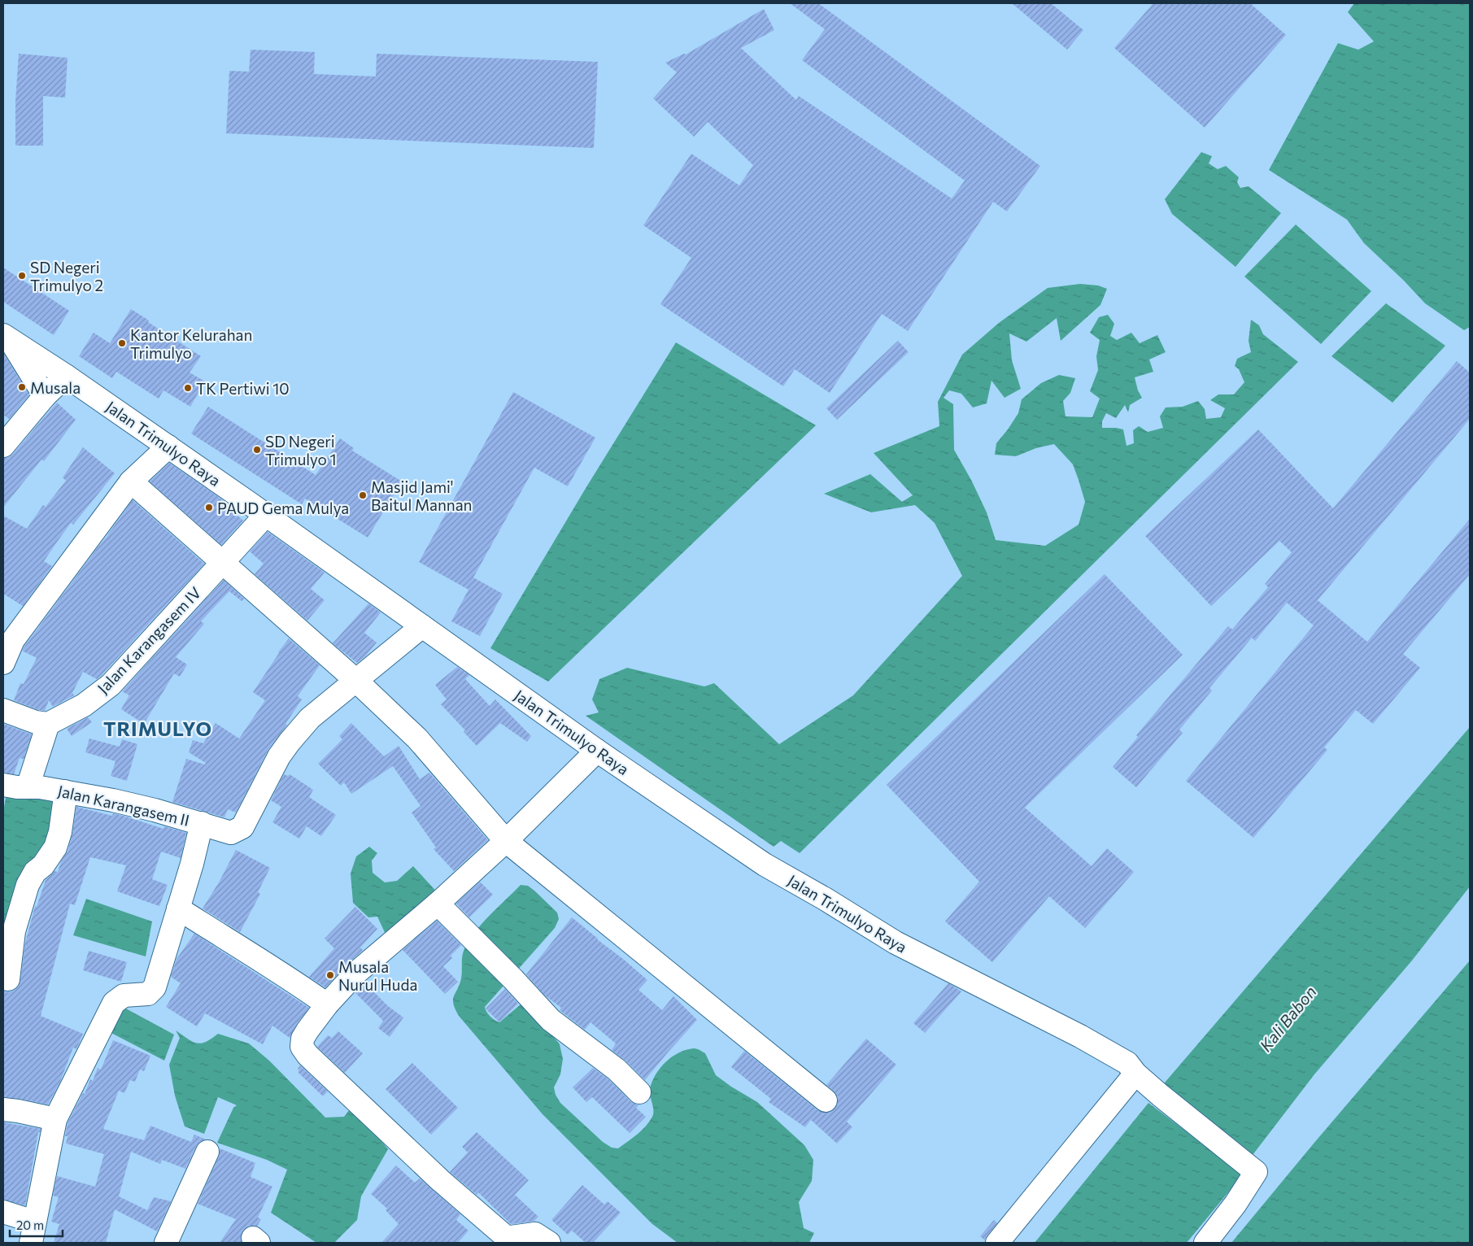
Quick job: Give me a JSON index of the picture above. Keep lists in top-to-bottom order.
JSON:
{
  "streets": {
    "street": ["Jalan Trimulyo Raya", "Jalan Karangasem IV", "Jalan Karangasem II"]
  },
  "crossings": [
    ["Jalan Trimulyo Raya", "Jalan Karangasem IV"]
  ],
  "districts": ["TRIMULYO"],
  "water": ["Kali Babon"],
  "places": [
    "SD Negeri Trimulyo 2",
    "Kantor Kelurahan Trimulyo",
    "Musala",
    "TK Pertiwi 10",
    "SD Negeri Trimulyo 1",
    "Masjid Jami' Baitul Mannan",
    "PAUD Gema Mulya",
    "Musala Nurul Huda"
  ],
  "scale_bar": "20 m"
}
